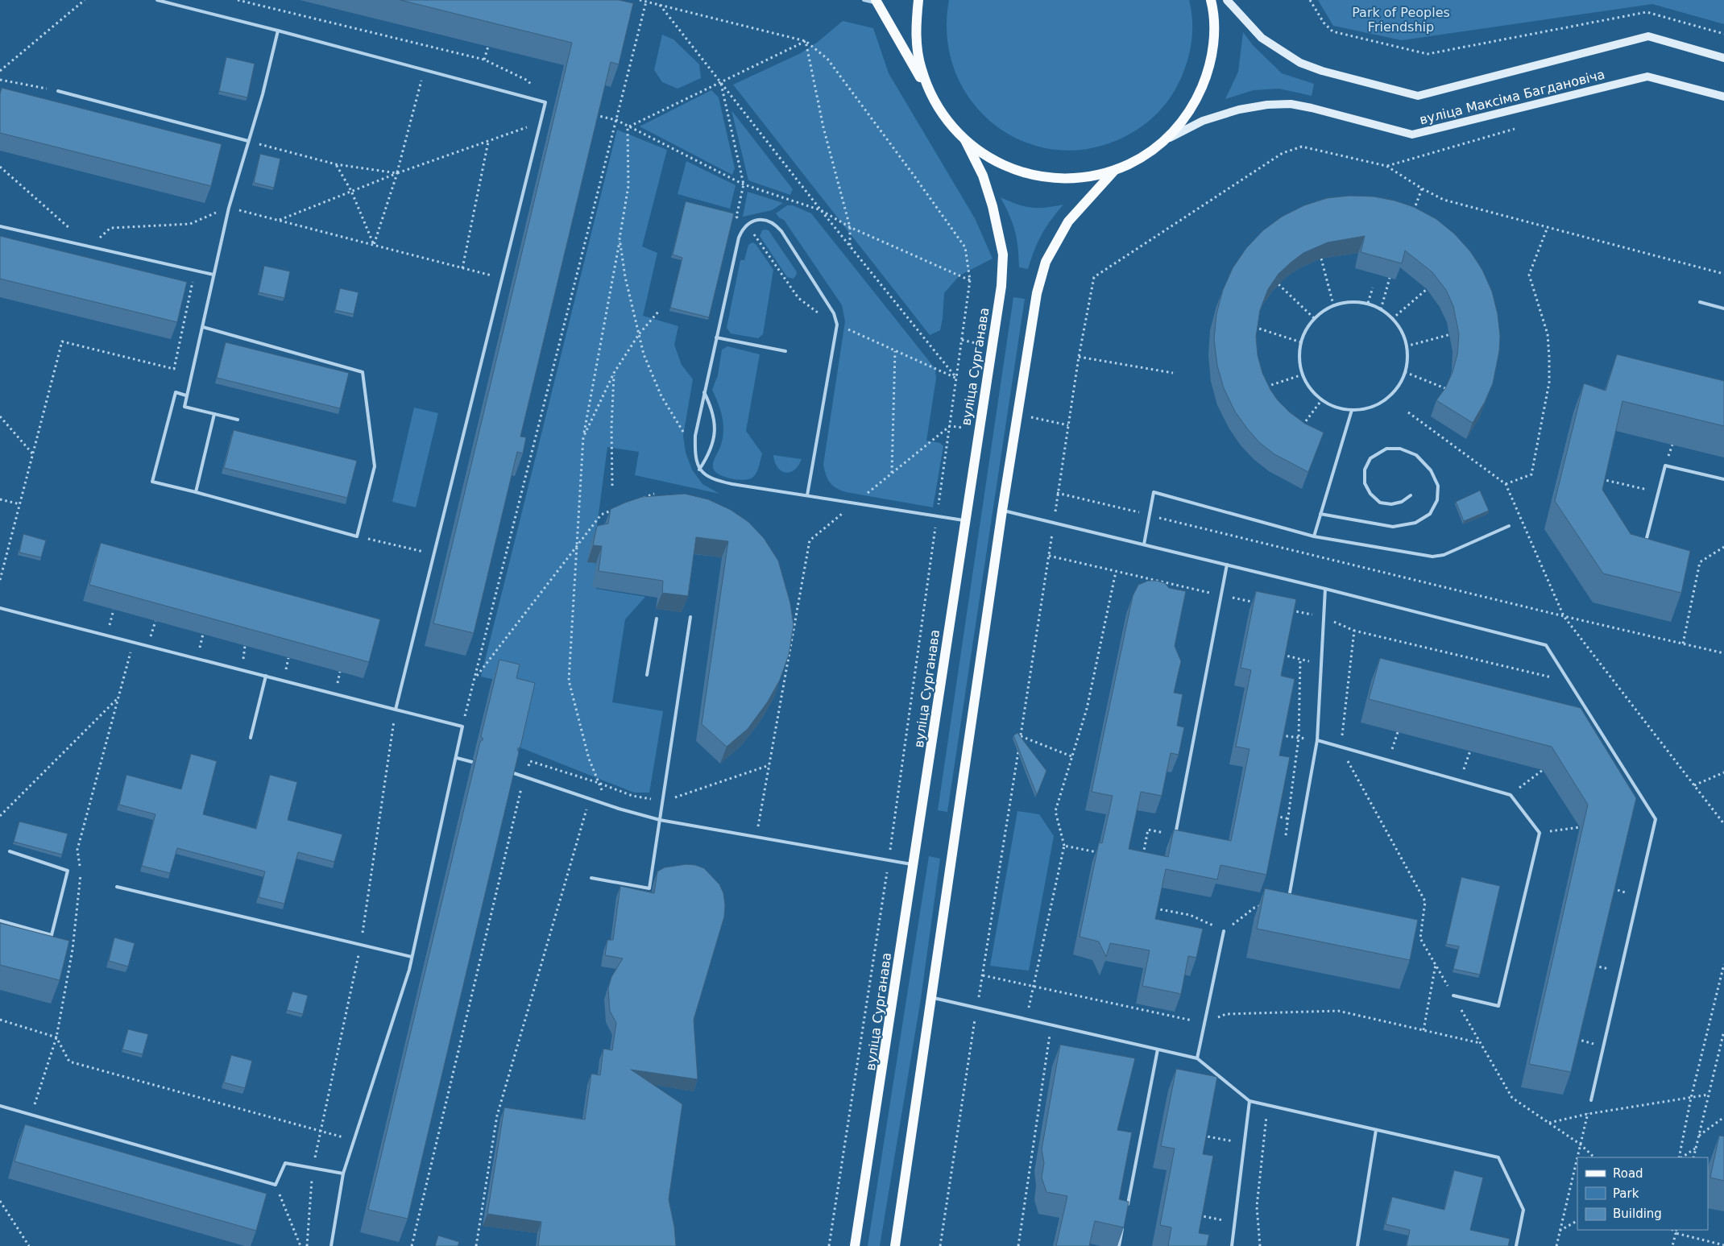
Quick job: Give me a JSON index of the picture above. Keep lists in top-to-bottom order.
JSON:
{
  "streets": {
    "main road": ["вуліца Максіма Багдановіча", "вуліца Сурганава"]
  },
  "parks": ["Park of Peoples Friendship"],
  "legend": ["Road", "Park", "Building"]
}
